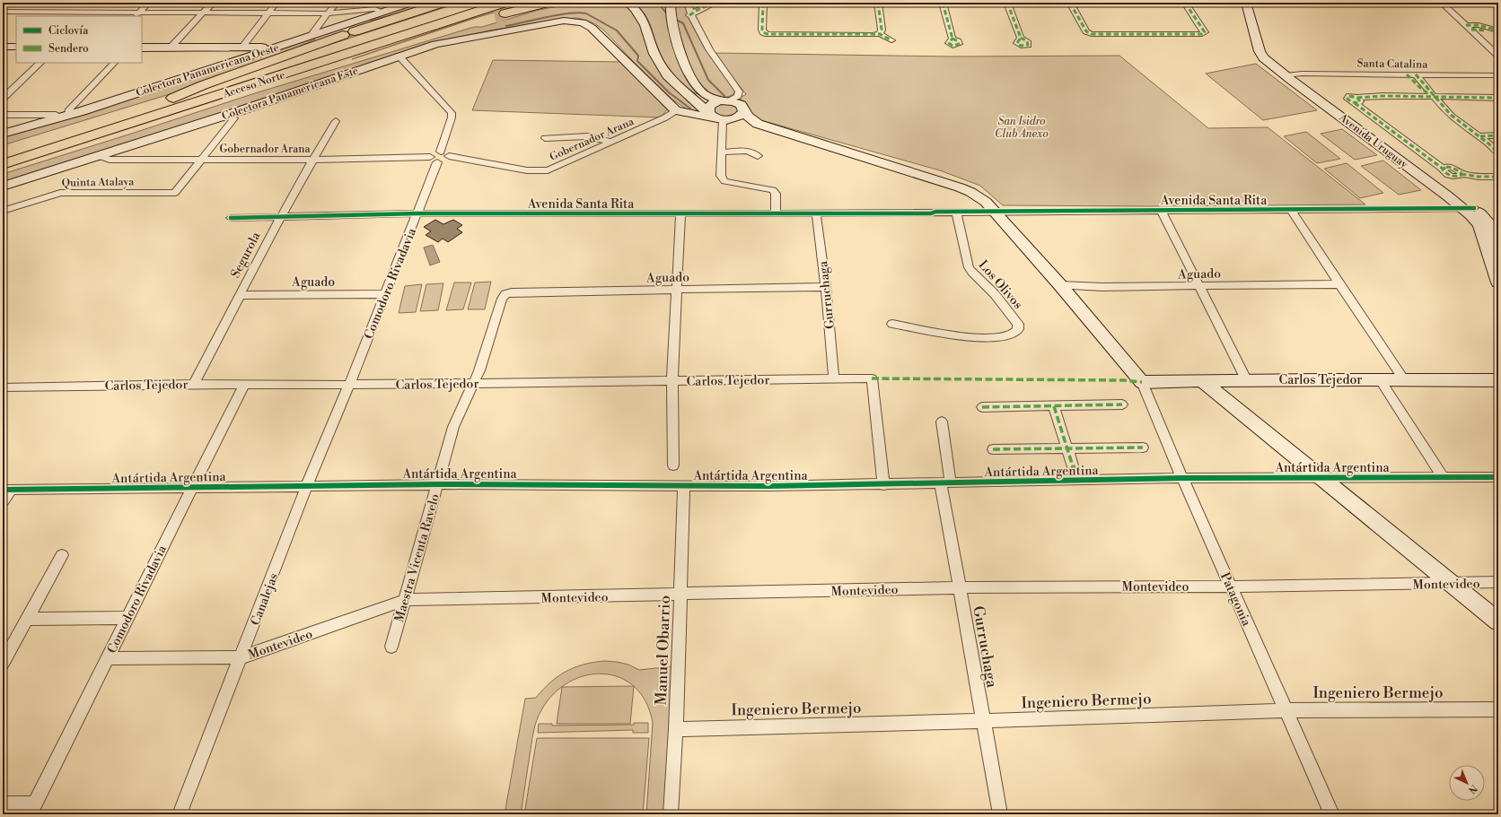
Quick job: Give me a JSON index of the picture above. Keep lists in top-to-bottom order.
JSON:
{
  "streets": {
    "highway": ["Acceso Norte"],
    "main road": [
      "Colectora Panamericana Oeste",
      "Colectora Panamericana Este",
      "Avenida Uruguay",
      "Carlos Tejedor"
    ],
    "street": [
      "Santa Catalina",
      "Gobernador Arana",
      "Quinta Atalaya",
      "Avenida Santa Rita",
      "Segurola",
      "Aguado",
      "Comodoro Rivadavia",
      "Los Olivos",
      "Gurruchaga",
      "Antártida Argentina",
      "Maestra Vicenta Ravelo",
      "Montevideo",
      "Canalejas",
      "Patagonia",
      "Manuel Obarrio",
      "Ingeniero Bermejo"
    ]
  },
  "crossings": [
    ["Santa Catalina", "Avenida Uruguay"],
    ["Colectora Panamericana Este", "Gobernador Arana"],
    ["Gobernador Arana", "Quinta Atalaya"],
    ["Gobernador Arana", "Segurola"],
    ["Gobernador Arana", "Comodoro Rivadavia"],
    ["Avenida Uruguay", "Avenida Santa Rita"],
    ["Avenida Santa Rita", "Segurola"],
    ["Avenida Santa Rita", "Comodoro Rivadavia"],
    ["Avenida Santa Rita", "Los Olivos"],
    ["Avenida Santa Rita", "Gurruchaga"],
    ["Segurola", "Aguado"],
    ["Segurola", "Carlos Tejedor"],
    ["Aguado", "Comodoro Rivadavia"],
    ["Aguado", "Gurruchaga"],
    ["Aguado", "Maestra Vicenta Ravelo"],
    ["Comodoro Rivadavia", "Carlos Tejedor"],
    ["Comodoro Rivadavia", "Antártida Argentina"],
    ["Comodoro Rivadavia", "Canalejas"],
    ["Gurruchaga", "Carlos Tejedor"],
    ["Gurruchaga", "Antártida Argentina"],
    ["Gurruchaga", "Montevideo"],
    ["Gurruchaga", "Ingeniero Bermejo"],
    ["Carlos Tejedor", "Antártida Argentina"],
    ["Carlos Tejedor", "Maestra Vicenta Ravelo"],
    ["Carlos Tejedor", "Canalejas"],
    ["Carlos Tejedor", "Patagonia"],
    ["Antártida Argentina", "Maestra Vicenta Ravelo"],
    ["Antártida Argentina", "Canalejas"],
    ["Antártida Argentina", "Patagonia"],
    ["Antártida Argentina", "Manuel Obarrio"],
    ["Maestra Vicenta Ravelo", "Montevideo"],
    ["Montevideo", "Canalejas"],
    ["Montevideo", "Patagonia"],
    ["Montevideo", "Manuel Obarrio"],
    ["Patagonia", "Ingeniero Bermejo"],
    ["Manuel Obarrio", "Ingeniero Bermejo"]
  ],
  "parks": ["San Isidro Club Anexo"],
  "legend": ["Ciclovía", "Sendero"],
  "north": "bottom right"
}
